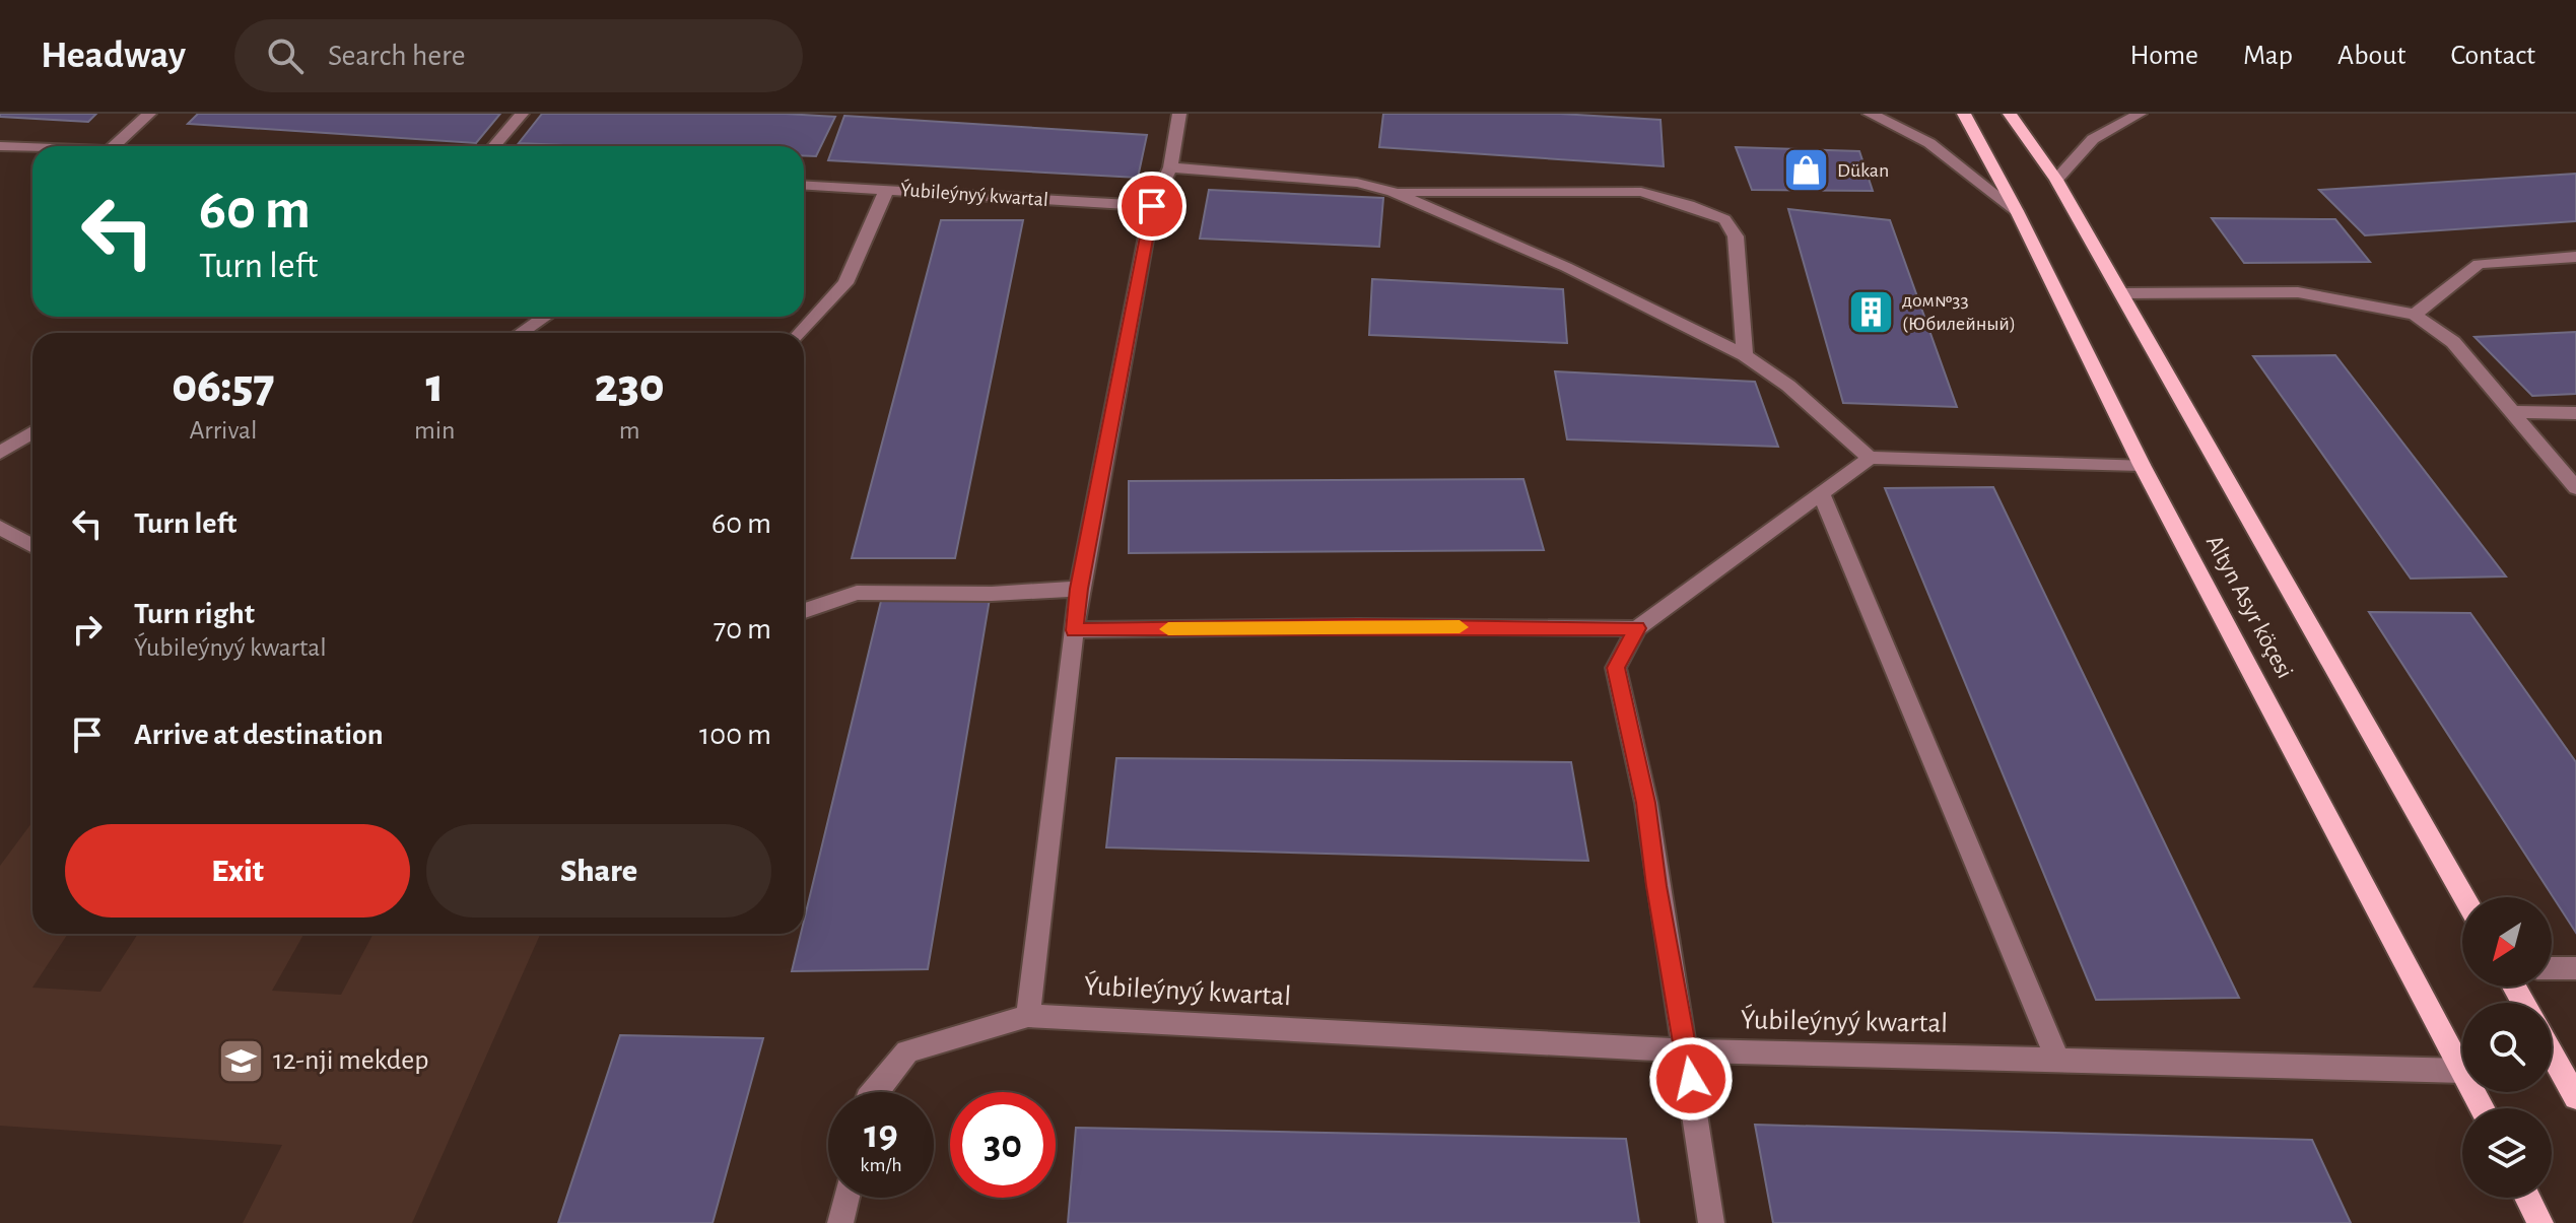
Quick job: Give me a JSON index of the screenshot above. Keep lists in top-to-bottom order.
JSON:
{
  "streets": {
    "main road": ["Altyn Asyr köçesi"],
    "street": ["Ýubileýnyý kwartal"]
  },
  "places": {
    "shop": ["Dükan"],
    "building": ["дом№33 (Юбилейный)"],
    "school or university": ["12-nji mekdep"]
  },
  "north": "bottom left",
  "page": {
    "header": "Headway",
    "search": "Search here",
    "nav": [
      "Home",
      "Map",
      "About",
      "Contact"
    ],
    "turn": ["60 m", "Turn left"],
    "eta": [
      "06:57",
      "Arrival",
      "1",
      "min",
      "230",
      "m"
    ],
    "list": [
      {
        "name": "Turn left",
        "value": "60 m"
      },
      {
        "name": "Turn right",
        "note": "Ýubileýnyý kwartal",
        "value": "70 m"
      },
      {
        "name": "Arrive at destination",
        "value": "100 m"
      }
    ],
    "buttons": ["Exit", "Share"],
    "speed": "19 km/h",
    "limit": "30"
  }
}
